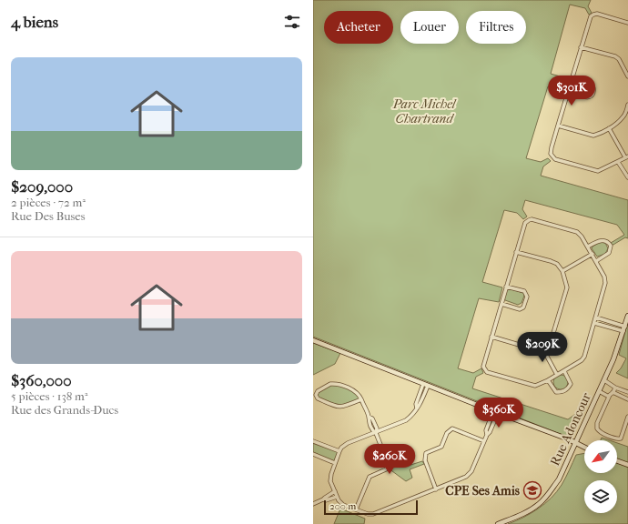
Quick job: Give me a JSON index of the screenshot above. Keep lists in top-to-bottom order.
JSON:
{
  "streets": {
    "street": ["Rue Adoncour"]
  },
  "parks": ["Parc Michel Chartrand"],
  "places": {
    "school or university": ["CPE Ses Amis"]
  },
  "scale_bar": "200 m",
  "north": "bottom left",
  "page": {
    "heading": "4 biens",
    "chip": ["Acheter", "Louer", "Filtres"],
    "list": [
      {
        "name": "$209,000",
        "note": "2 pièces · 72 m² · Rue Des Buses"
      },
      {
        "name": "$360,000",
        "note": "5 pièces · 138 m² · Rue des Grands-Ducs"
      }
    ],
    "price": [
      "$301K",
      "$209K",
      "$360K",
      "$260K"
    ],
    "scale": "200 m"
  }
}
